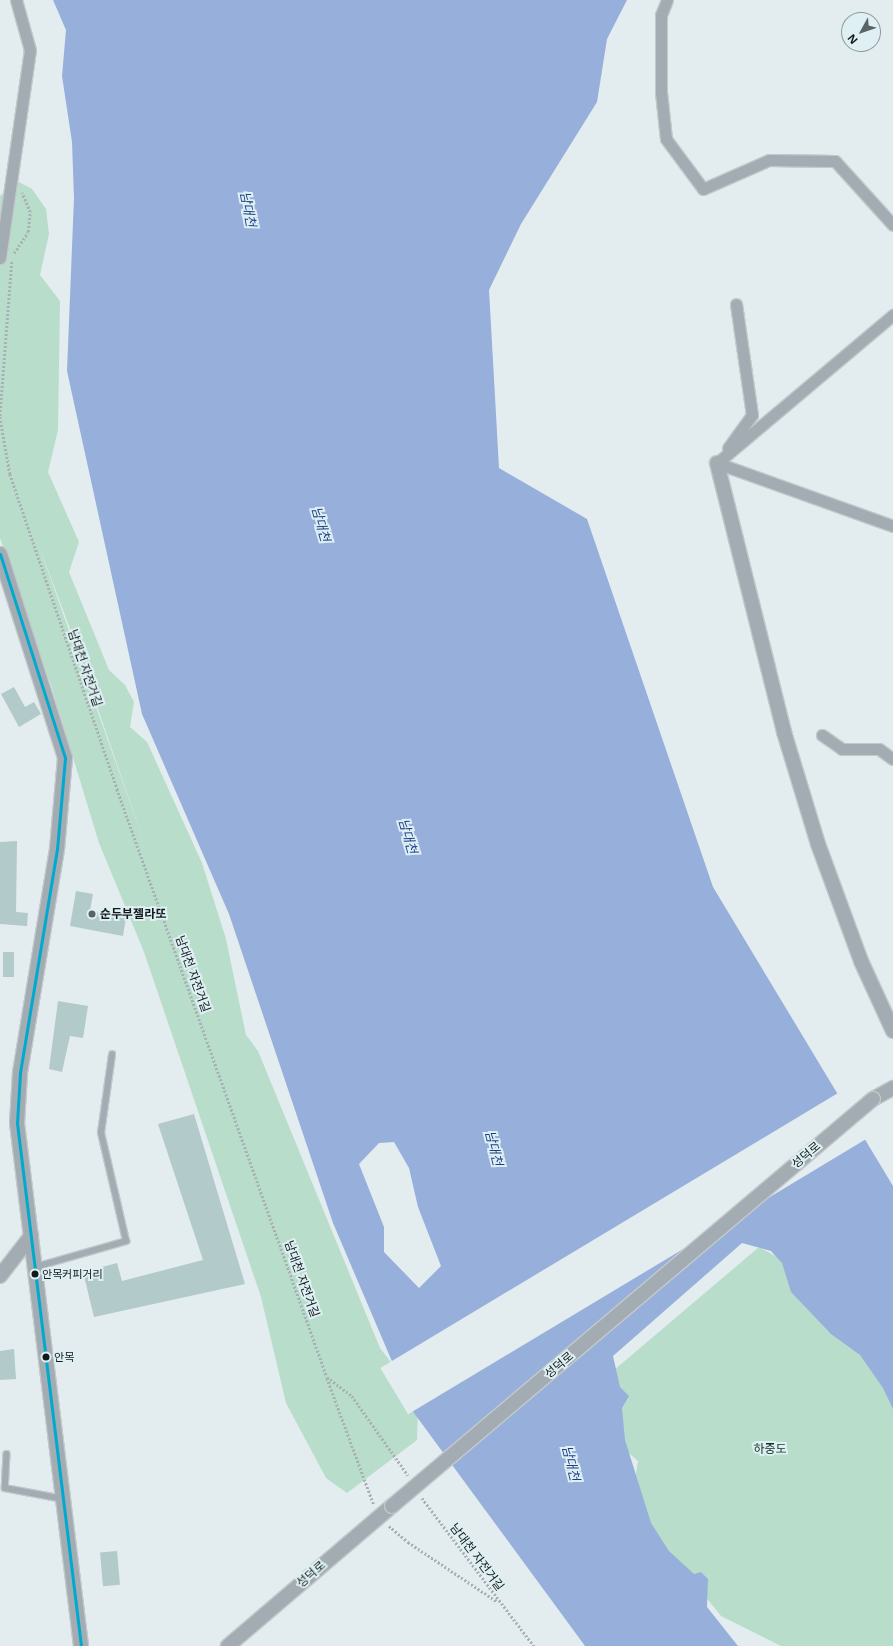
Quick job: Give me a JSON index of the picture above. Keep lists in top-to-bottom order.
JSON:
{
  "streets": {
    "street": ["성덕로"],
    "path": ["남대천 자전거길"]
  },
  "water": ["남대천"],
  "parks": ["하중도"],
  "places": ["순두부젤라또", "안목커피거리", "안목"],
  "north": "bottom left"
}
